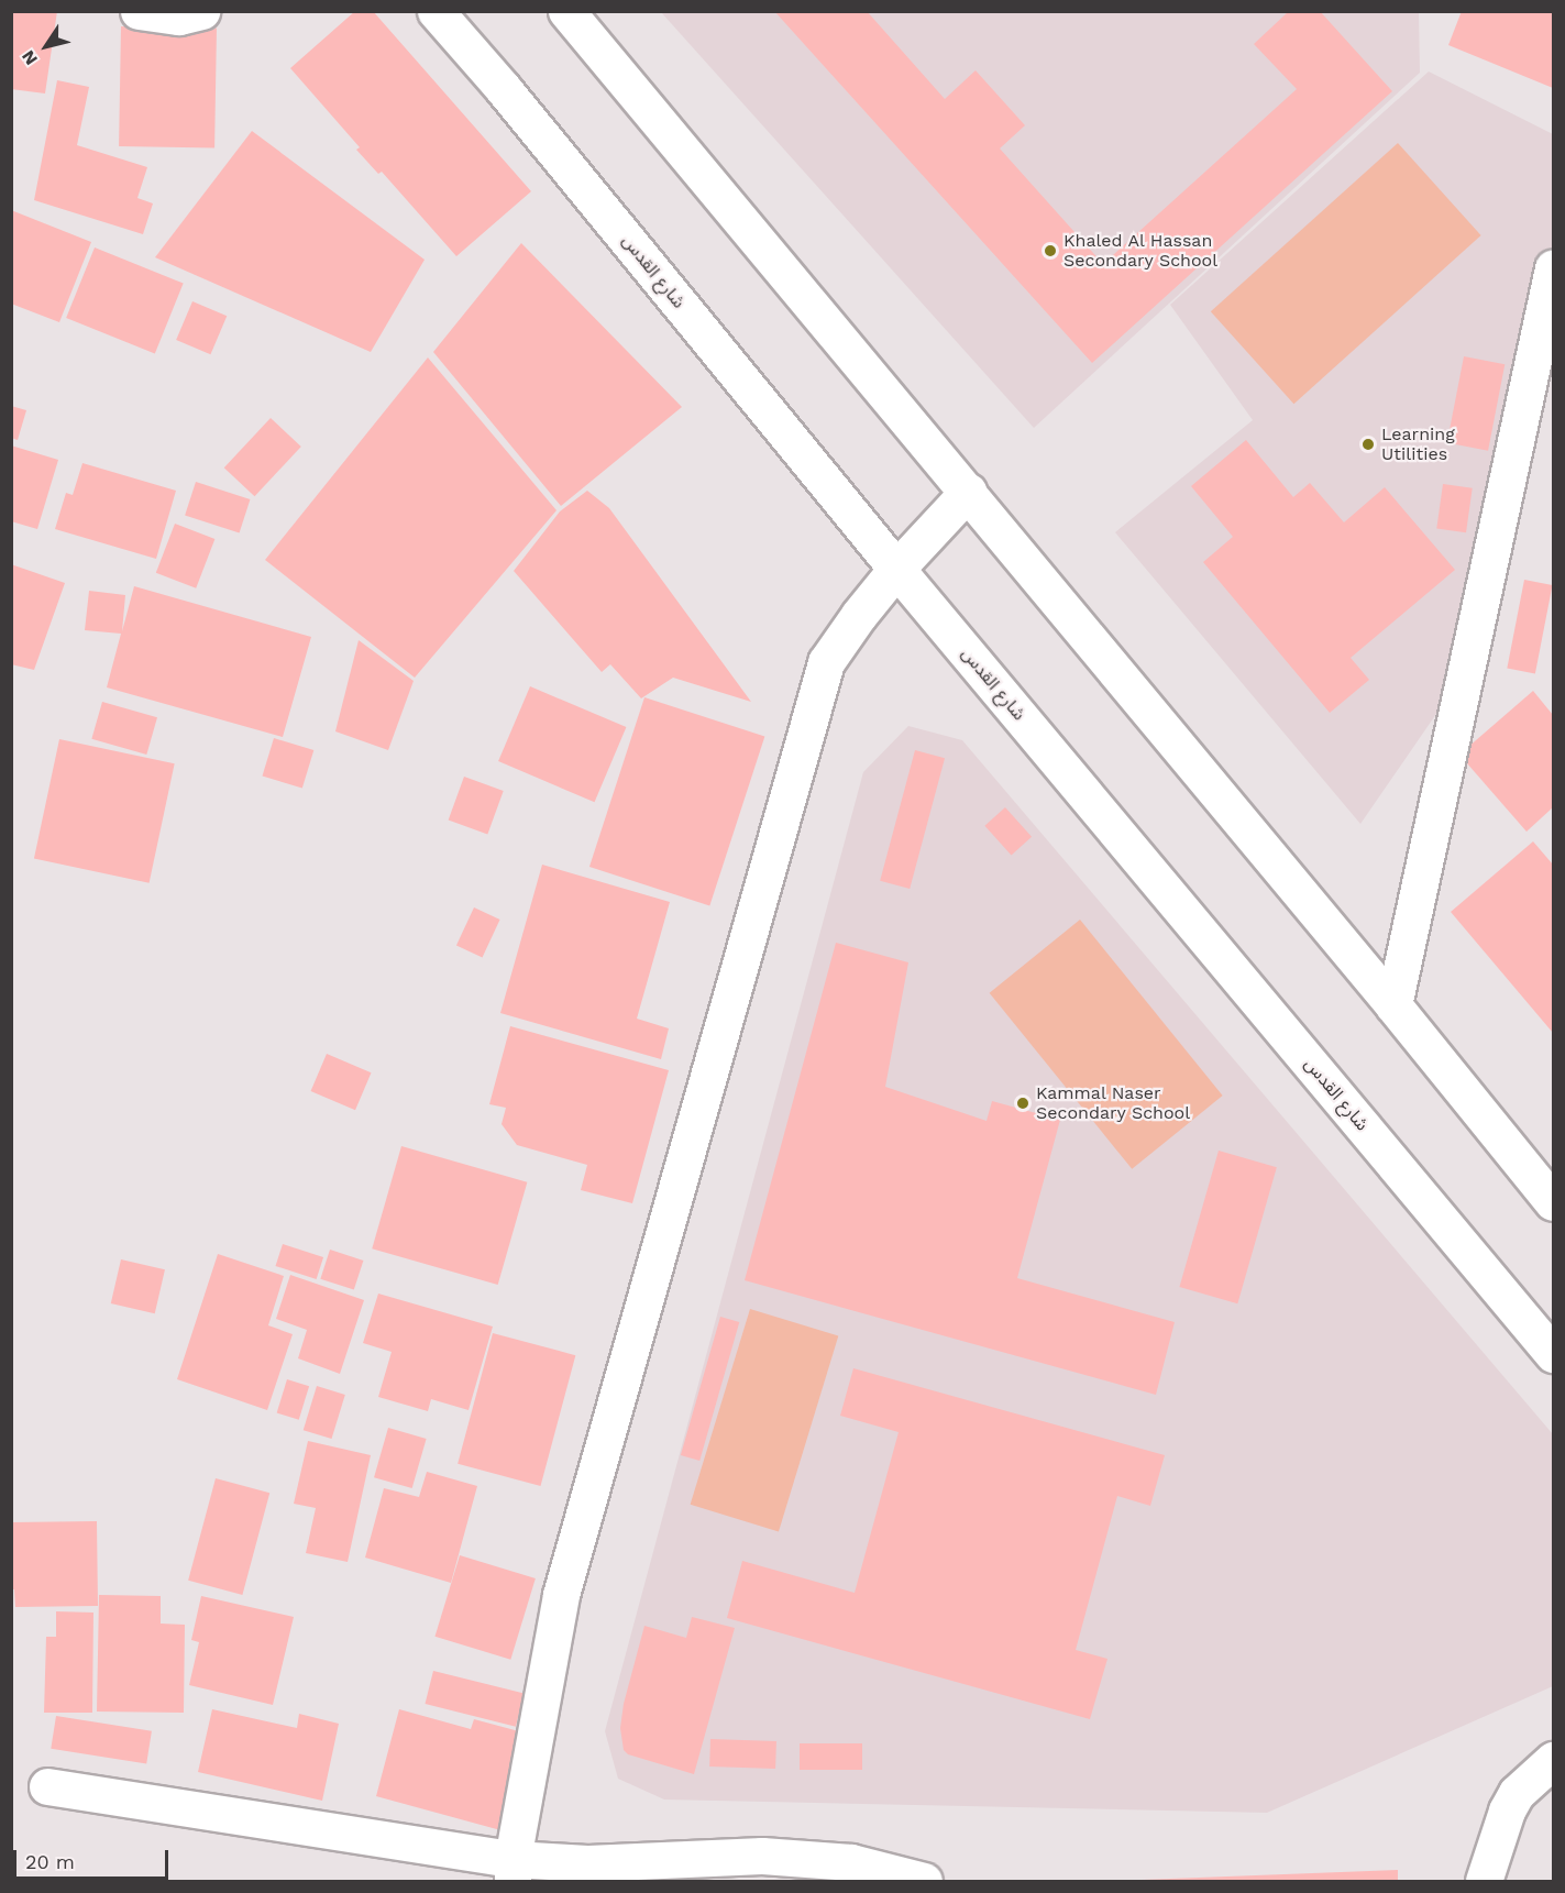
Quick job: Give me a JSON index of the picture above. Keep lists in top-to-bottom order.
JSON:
{
  "streets": {
    "main road": ["شارع القدس"]
  },
  "places": ["Khaled Al Hassan Secondary School", "Learning Utilities", "Kammal Naser Secondary School"],
  "scale_bar": "20 m",
  "north": "bottom left"
}
